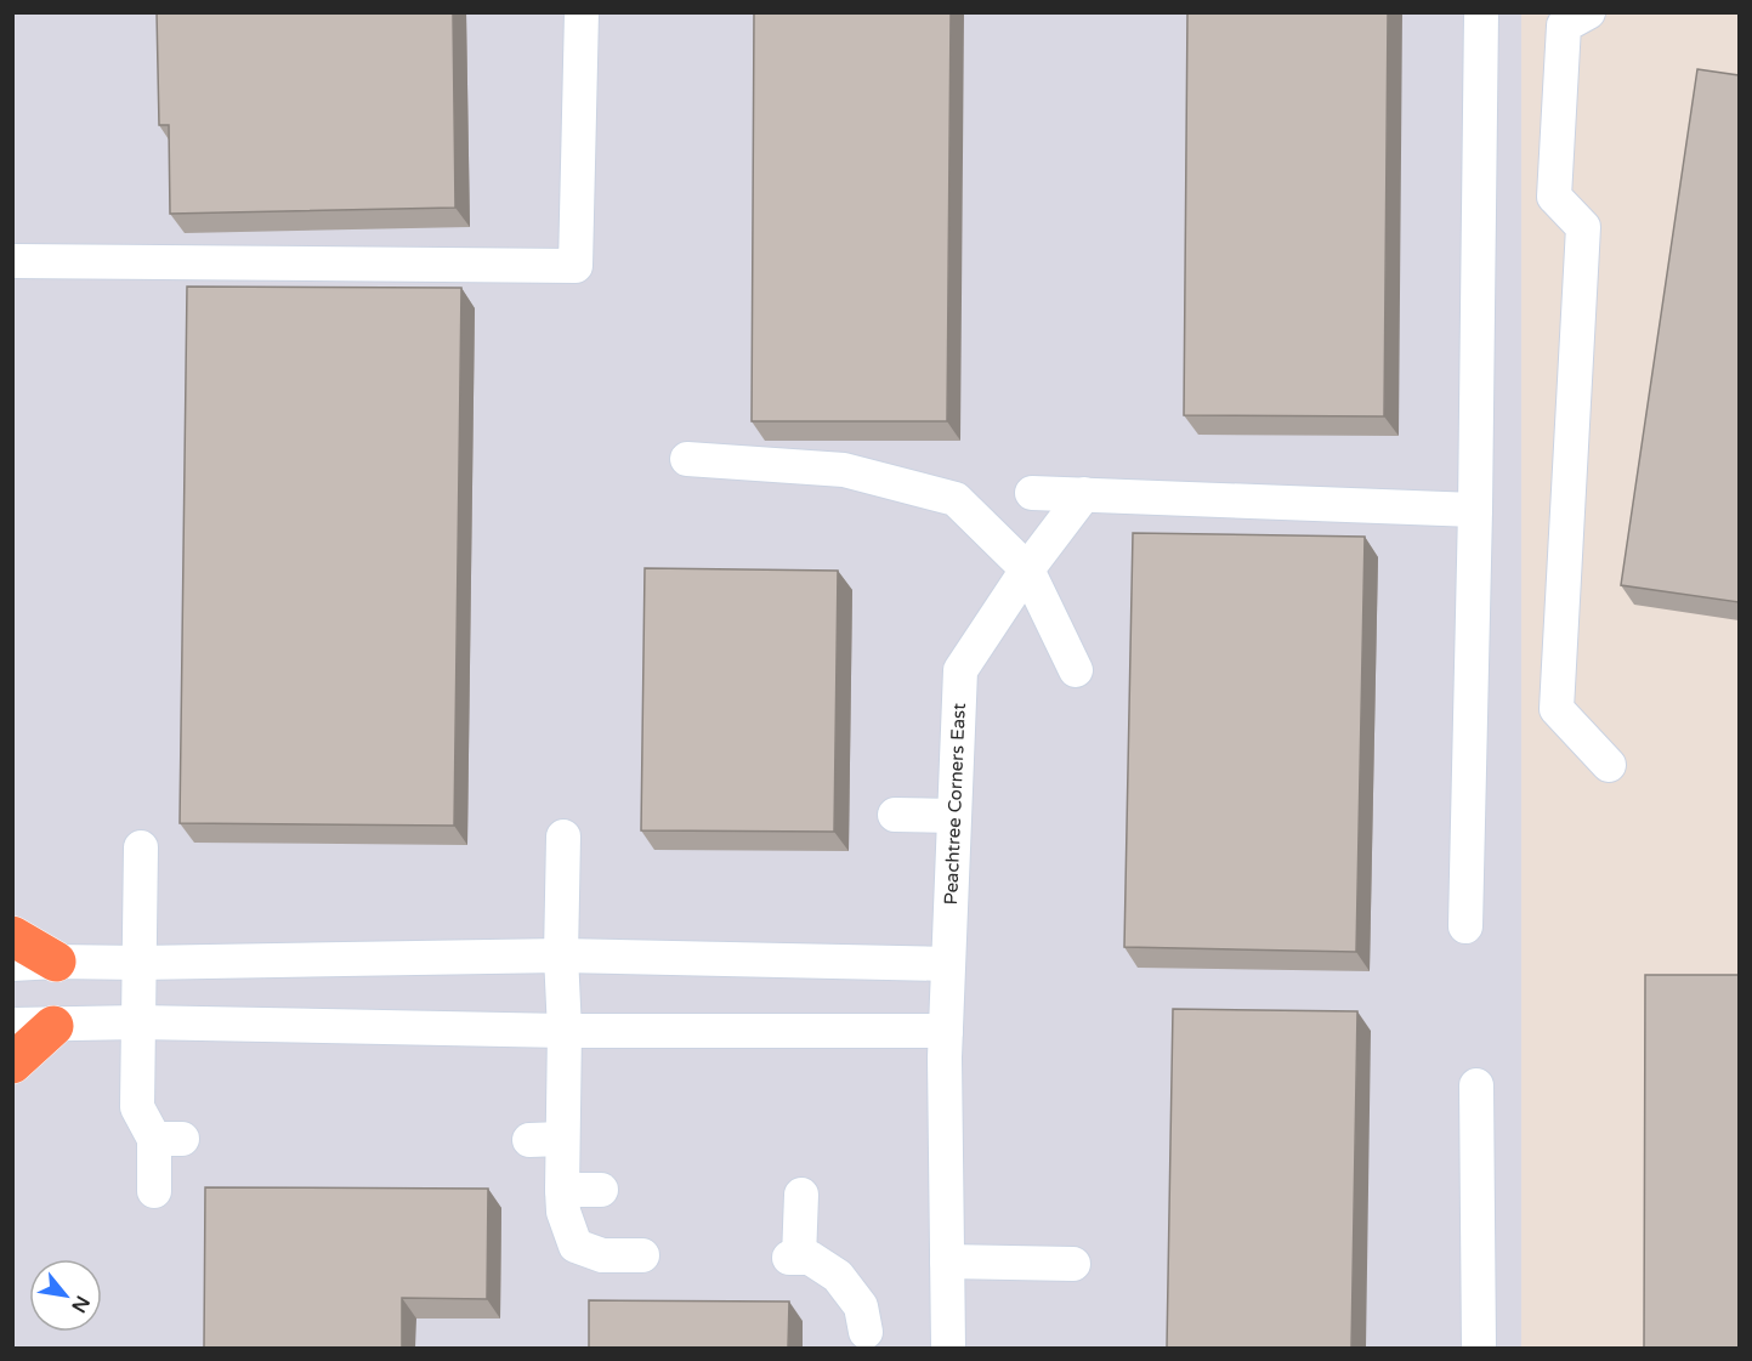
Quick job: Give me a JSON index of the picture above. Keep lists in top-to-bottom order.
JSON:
{
  "streets": {
    "street": ["Peachtree Corners East"]
  },
  "north": "bottom right"
}
